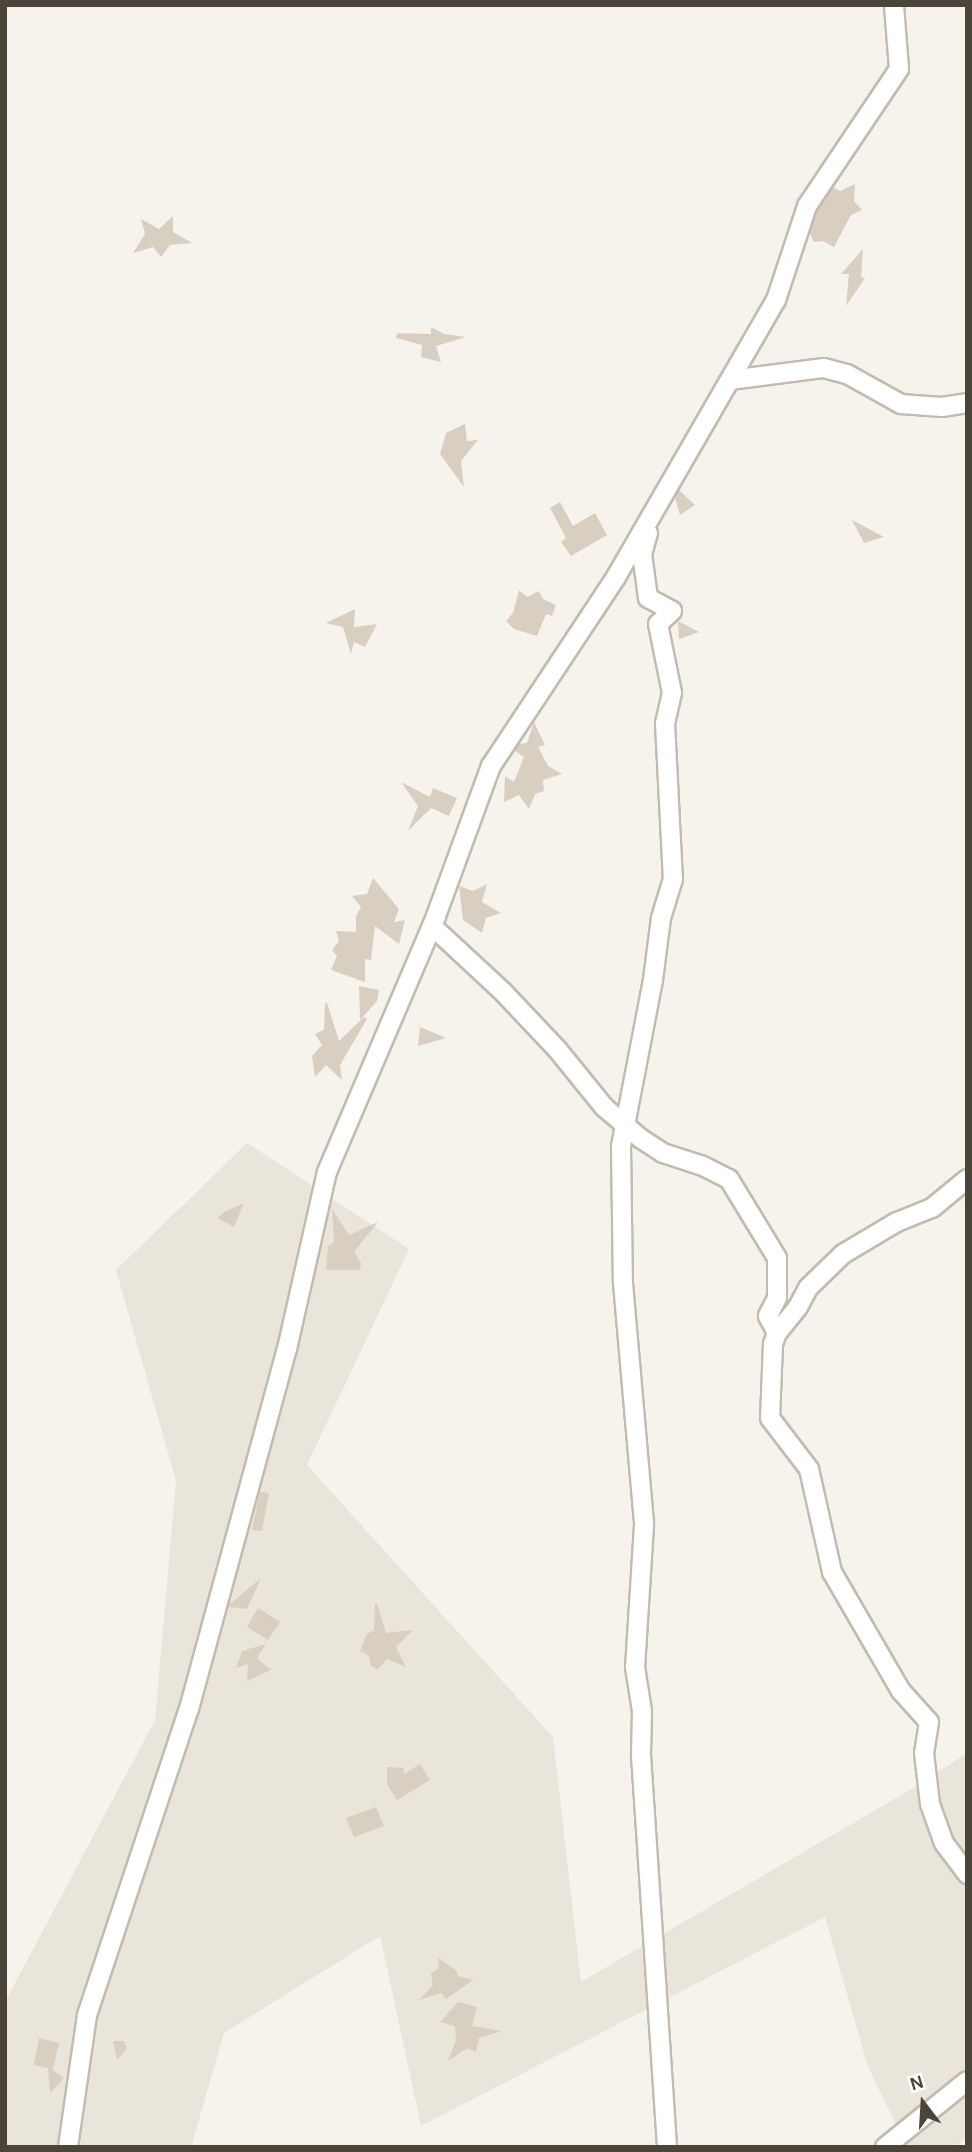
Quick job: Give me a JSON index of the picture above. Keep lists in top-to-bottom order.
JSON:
{
  "north": "top"
}
